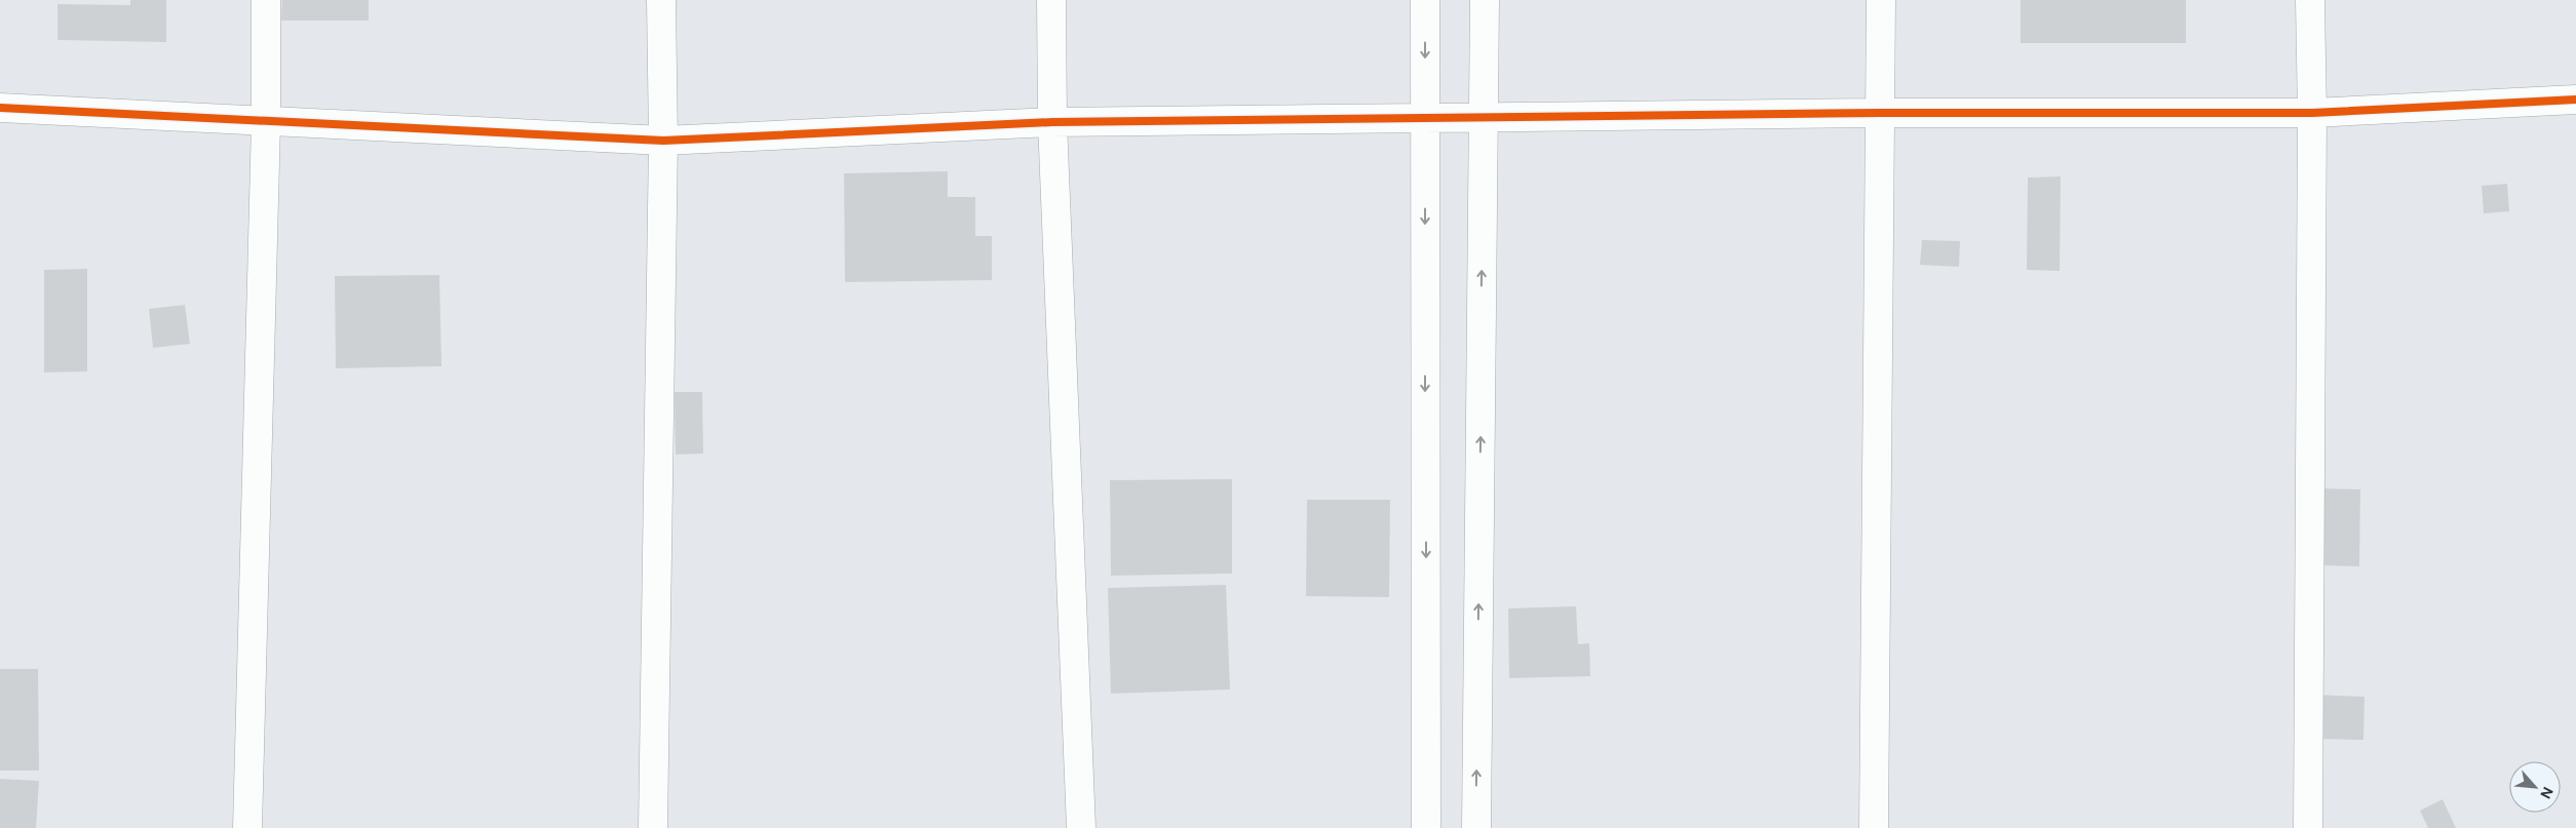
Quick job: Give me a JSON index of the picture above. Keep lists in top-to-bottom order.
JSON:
{
  "north": "bottom right"
}
